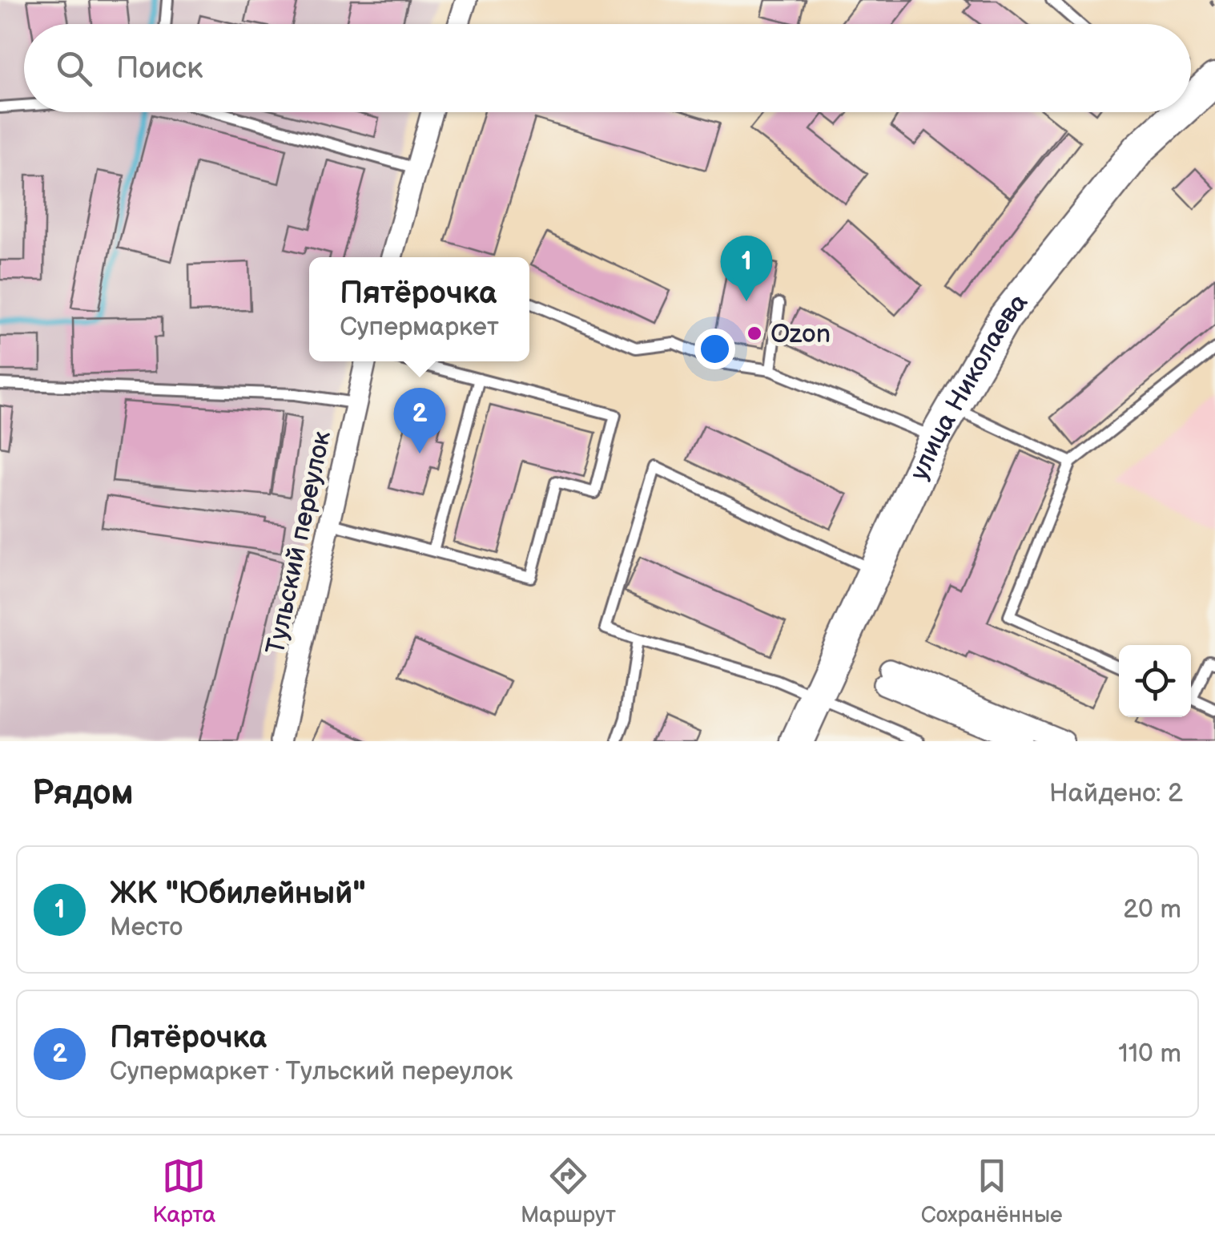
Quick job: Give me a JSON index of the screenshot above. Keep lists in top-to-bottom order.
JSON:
{
  "streets": {
    "main road": ["улица Николаева"],
    "street": ["Тульский переулок"]
  },
  "places": ["Ozon"],
  "page": {
    "search": "Поиск",
    "pins": ["1", "2"],
    "popup": ["Пятёрочка", "Супермаркет"],
    "heading": ["Рядом", "Найдено: 2"],
    "list": [
      {
        "mark": "1",
        "name": "ЖК \"Юбилейный\"",
        "note": "Место",
        "value": "20 m"
      },
      {
        "mark": "2",
        "name": "Пятёрочка",
        "note": "Супермаркет · Тульский переулок",
        "value": "110 m"
      }
    ],
    "nav": ["Карта", "Маршрут", "Сохранённые"]
  }
}
